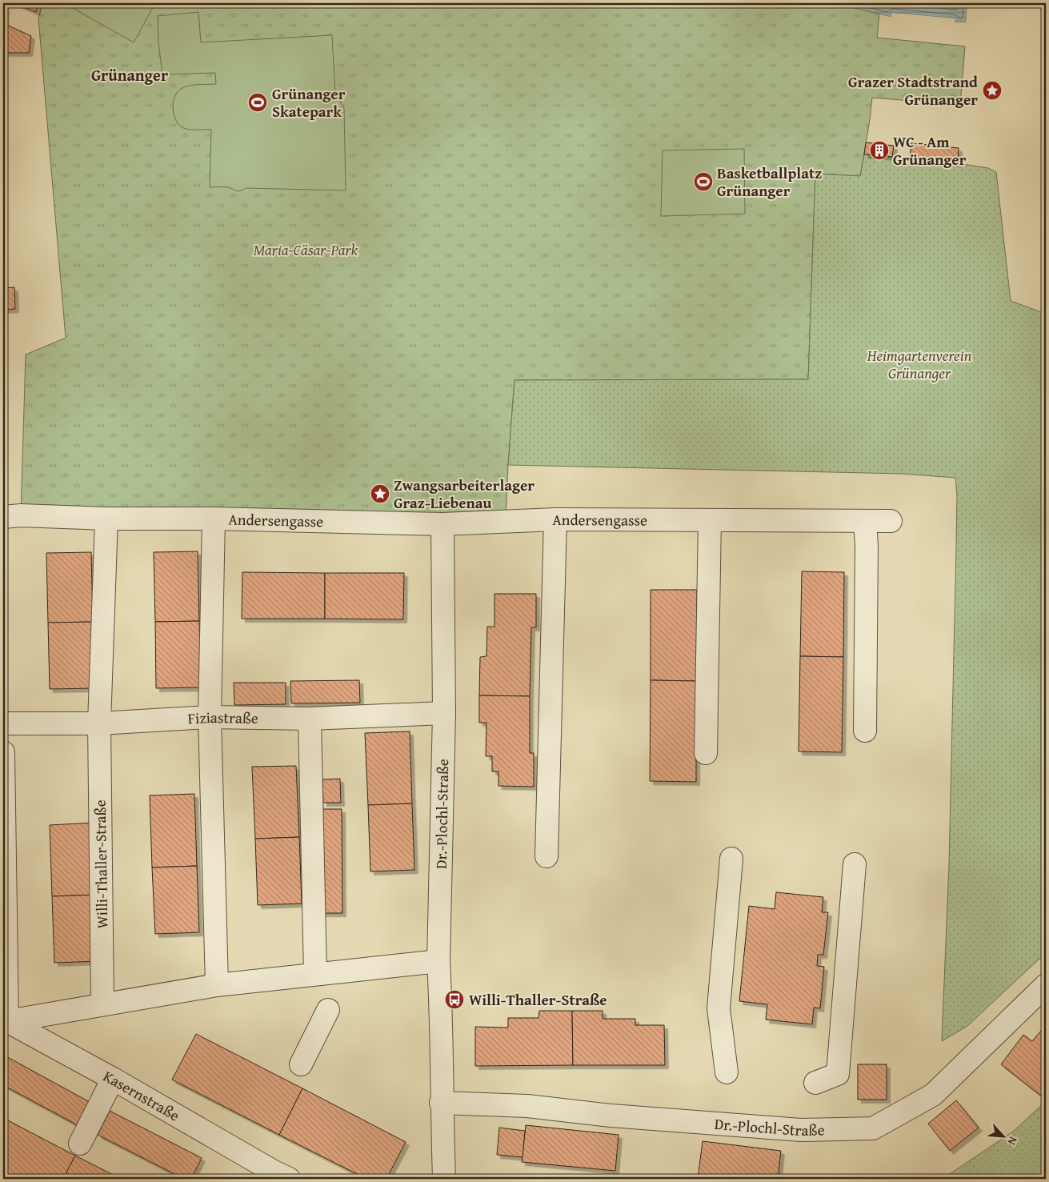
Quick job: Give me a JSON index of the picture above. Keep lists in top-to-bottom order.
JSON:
{
  "streets": {
    "street": [
      "Andersengasse",
      "Fiziastraße",
      "Dr.-Plochl-Straße",
      "Willi-Thaller-Straße",
      "Kasernstraße"
    ]
  },
  "crossings": [
    ["Andersengasse", "Fiziastraße"],
    ["Andersengasse", "Dr.-Plochl-Straße"],
    ["Fiziastraße", "Dr.-Plochl-Straße"],
    ["Fiziastraße", "Willi-Thaller-Straße"]
  ],
  "districts": ["Grünanger"],
  "parks": ["Maria-Cäsar-Park", "Heimgartenverein Grünanger"],
  "places": {
    "place": ["Grazer Stadtstrand Grünanger", "Zwangsarbeiterlager Graz-Liebenau"],
    "sports": ["Grünanger Skatepark", "Basketballplatz Grünanger"],
    "building": ["WC - Am Grünanger"],
    "bus stop": ["Willi-Thaller-Straße"]
  },
  "north": "bottom right"
}
